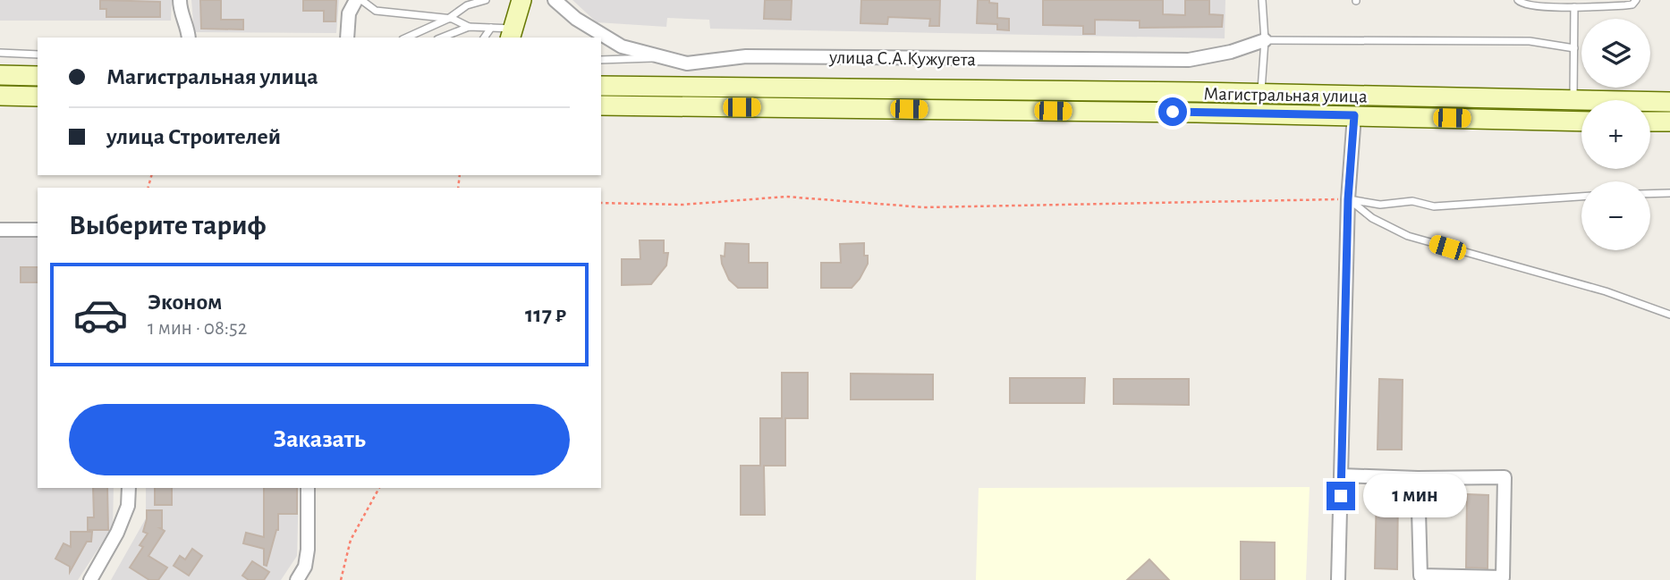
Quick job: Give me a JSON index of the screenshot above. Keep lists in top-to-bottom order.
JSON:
{
  "streets": {
    "main road": ["Магистральная улица"],
    "street": ["улица С.А.Кужугета"]
  },
  "page": {
    "map_buttons": ["+", "−"],
    "banner": ["Магистральная улица", "улица Строителей"],
    "heading": "Выберите тариф",
    "list": [
      {
        "name": "Эконом",
        "note": "1 мин · 08:52",
        "value": "117 ₽"
      }
    ],
    "buttons": "Заказать",
    "bubble": "1 мин"
  }
}
